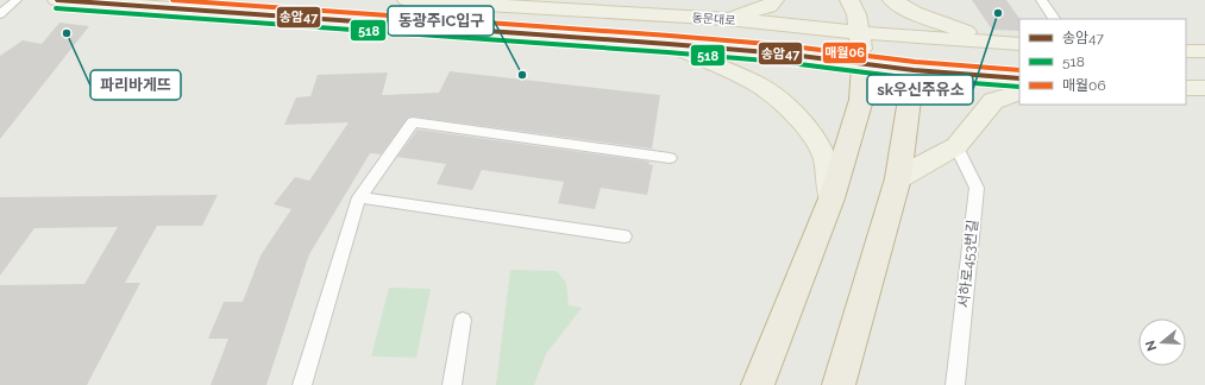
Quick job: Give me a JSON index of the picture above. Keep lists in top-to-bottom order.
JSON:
{
  "streets": {
    "main road": ["동문대로"],
    "lane": ["서하로453번길"]
  },
  "places": ["sk우신주유소", "파리바게뜨", "동광주IC입구"],
  "lines": ["transit line 송암47", "transit line 매월06", "transit line 518"],
  "legend": ["송암47", "518", "매월06"],
  "north": "left"
}
